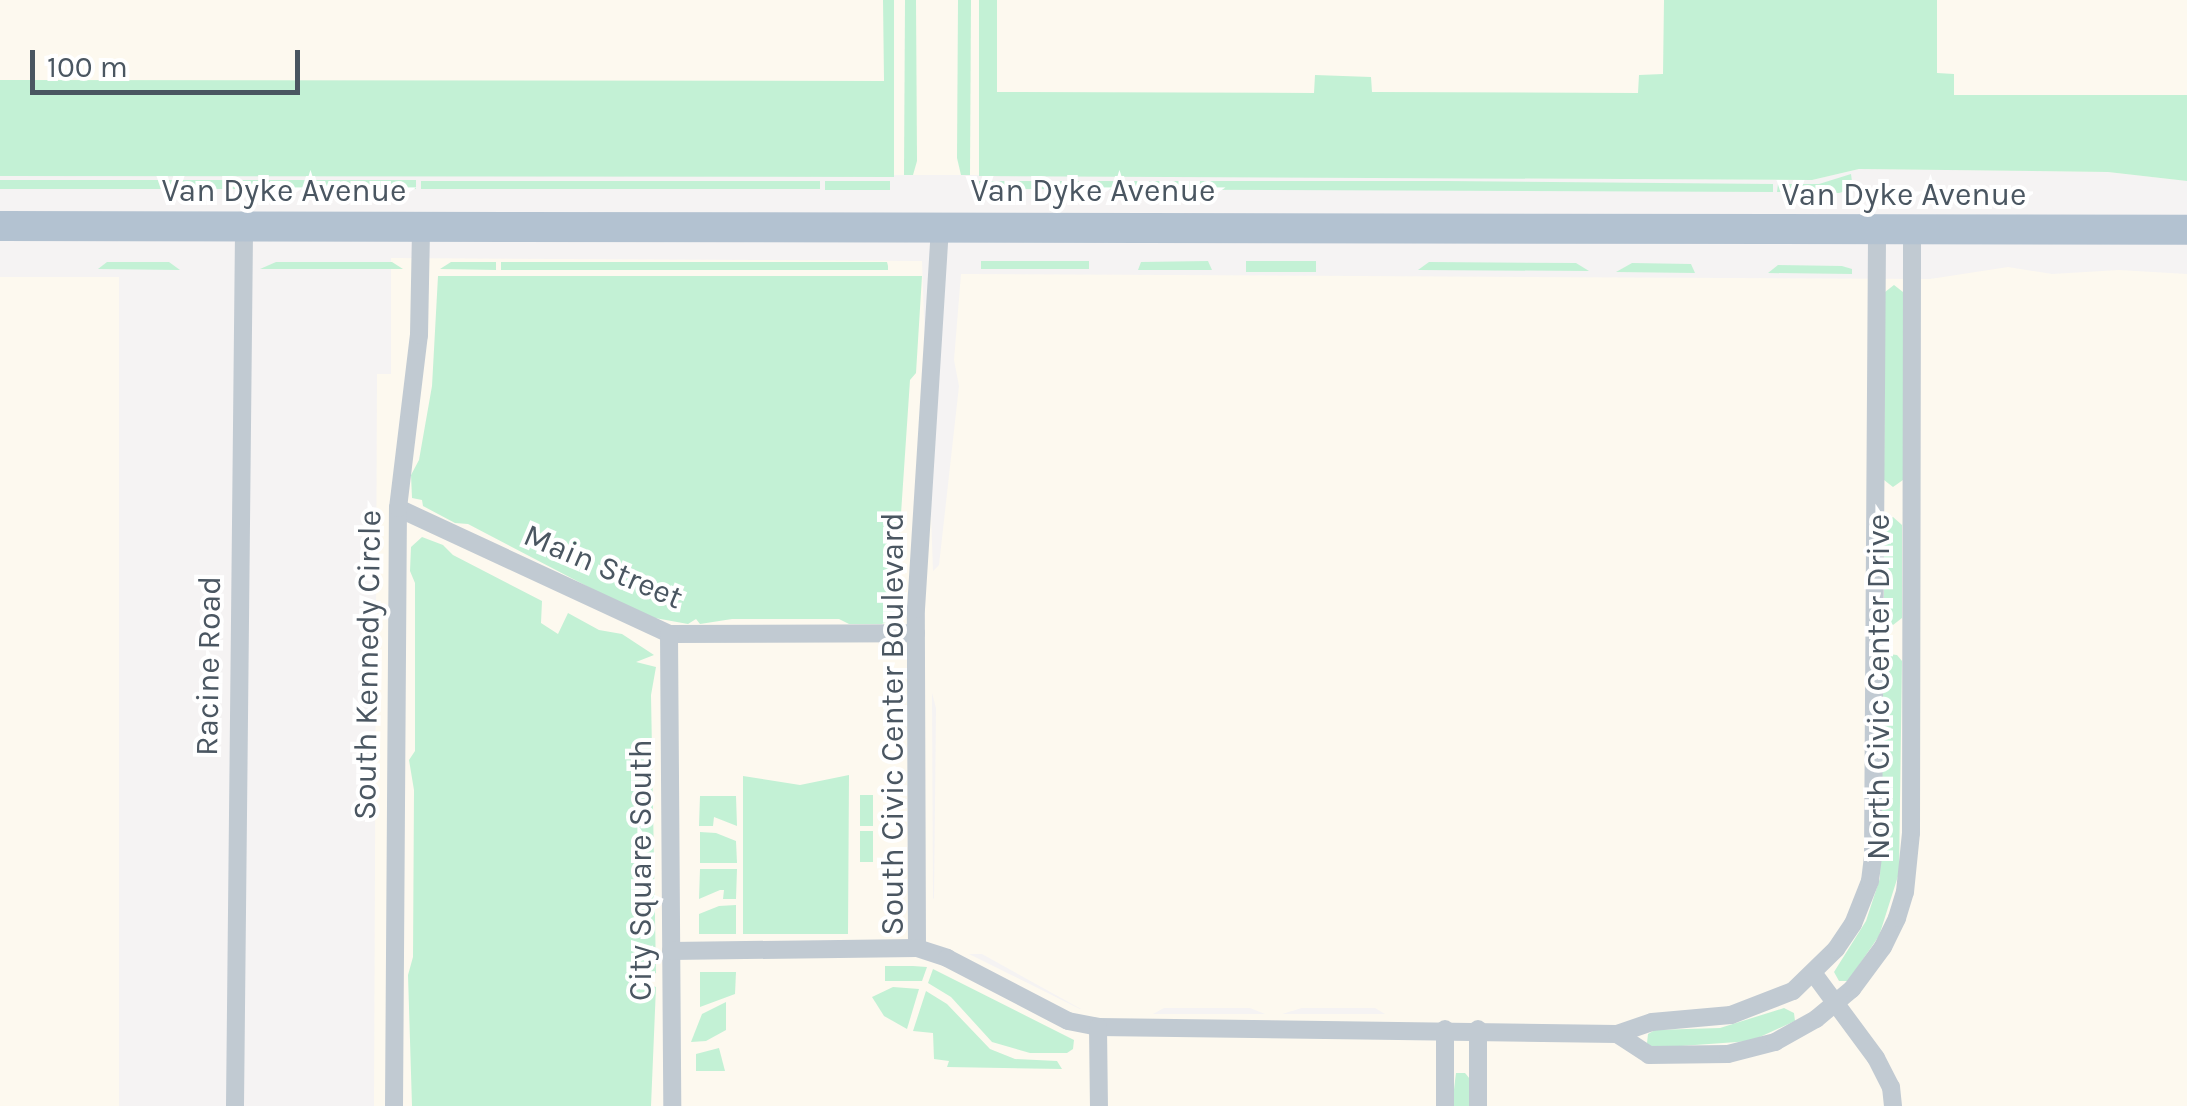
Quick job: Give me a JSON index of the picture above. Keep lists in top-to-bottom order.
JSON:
{
  "streets": {
    "main road": ["Van Dyke Avenue"],
    "street": [
      "Main Street",
      "South Kennedy Circle",
      "Racine Road",
      "North Civic Center Drive",
      "South Civic Center Boulevard",
      "City Square South"
    ]
  },
  "crossings": [
    ["Van Dyke Avenue", "South Kennedy Circle"],
    ["Van Dyke Avenue", "Racine Road"],
    ["Van Dyke Avenue", "North Civic Center Drive"],
    ["Van Dyke Avenue", "South Civic Center Boulevard"],
    ["Main Street", "South Kennedy Circle"],
    ["Main Street", "South Civic Center Boulevard"],
    ["Main Street", "City Square South"],
    ["North Civic Center Drive", "South Civic Center Boulevard"]
  ],
  "scale_bar": "100 m"
}
